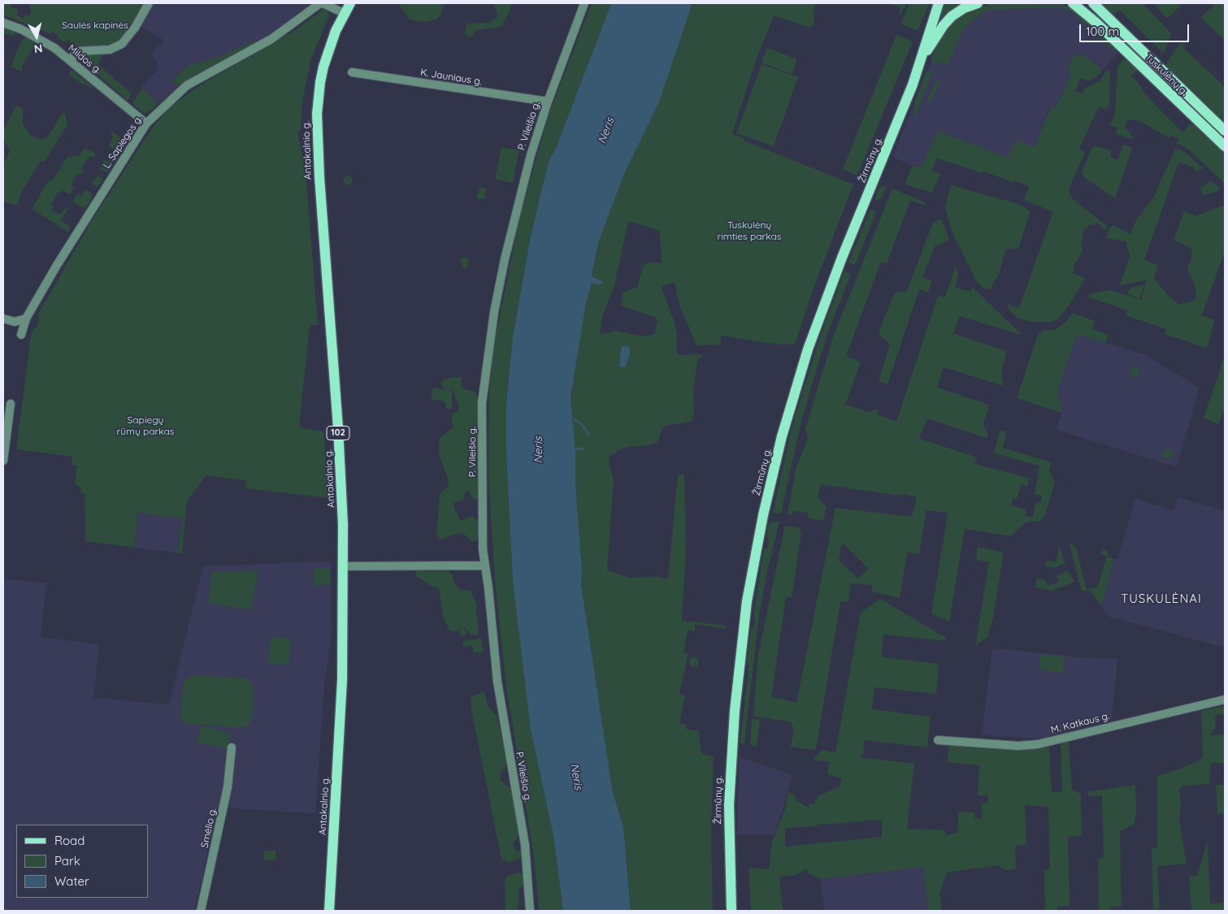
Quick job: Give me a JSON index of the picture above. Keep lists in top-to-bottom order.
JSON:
{
  "streets": {
    "main road": [
      "Tuskulėnų g.",
      "Antakalnio g.",
      "Žirmūnų g.",
      "102"
    ],
    "street": [
      "Mildos g.",
      "K. Jauniaus g.",
      "P. Vileišio g.",
      "L. Sapiegos g.",
      "M. Katkaus g.",
      "Smėlio g."
    ]
  },
  "crossings": [
    ["Mildos g.", "L. Sapiegos g."],
    ["K. Jauniaus g.", "P. Vileišio g."],
    ["L. Sapiegos g.", "Antakalnio g."]
  ],
  "districts": ["TUSKULĖNAI"],
  "water": ["Neris"],
  "parks": ["Saulės kapinės", "Tuskulėnų rimties parkas", "Sapiegų rūmų parkas"],
  "legend": ["Road", "Park", "Water"],
  "scale_bar": "100 m",
  "north": "bottom"
}
